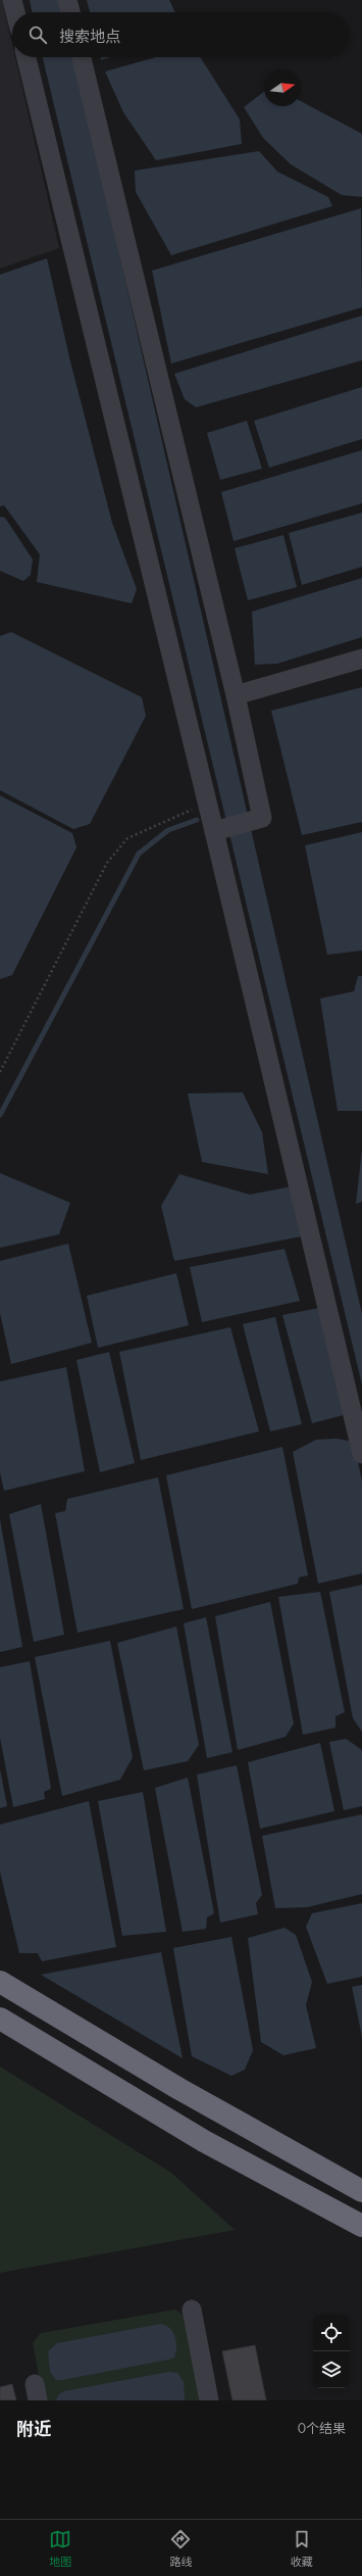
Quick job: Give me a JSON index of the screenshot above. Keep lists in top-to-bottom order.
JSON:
{
  "north": "right",
  "page": {
    "search": "搜索地点",
    "heading": ["附近", "0个结果"],
    "nav": ["地图", "路线", "收藏"]
  }
}
